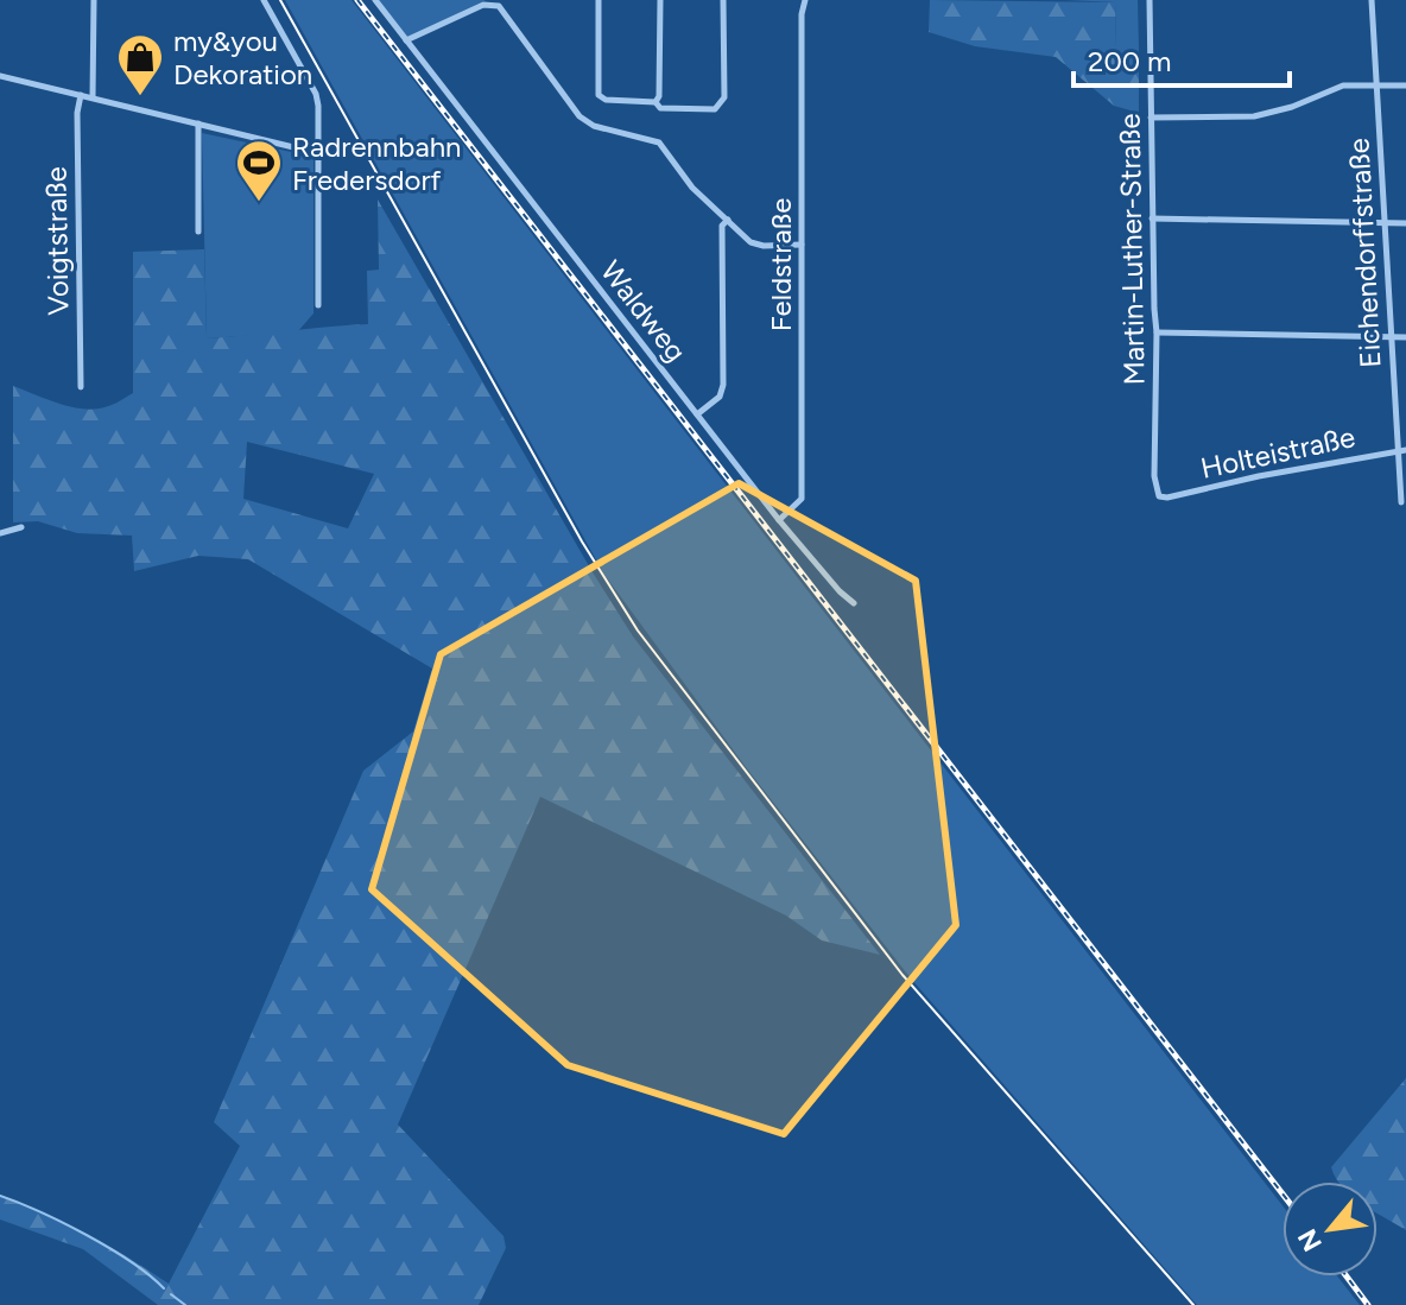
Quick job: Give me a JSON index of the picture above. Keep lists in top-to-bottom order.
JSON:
{
  "streets": {
    "street": [
      "Voigtstraße",
      "Martin-Luther-Straße",
      "Eichendorffstraße",
      "Feldstraße",
      "Waldweg",
      "Holteistraße"
    ]
  },
  "crossings": [
    ["Martin-Luther-Straße", "Holteistraße"],
    ["Eichendorffstraße", "Holteistraße"],
    ["Feldstraße", "Waldweg"]
  ],
  "places": {
    "shop": ["my&you Dekoration"],
    "sports": ["Radrennbahn Fredersdorf"]
  },
  "scale_bar": "200 m",
  "north": "bottom left"
}
